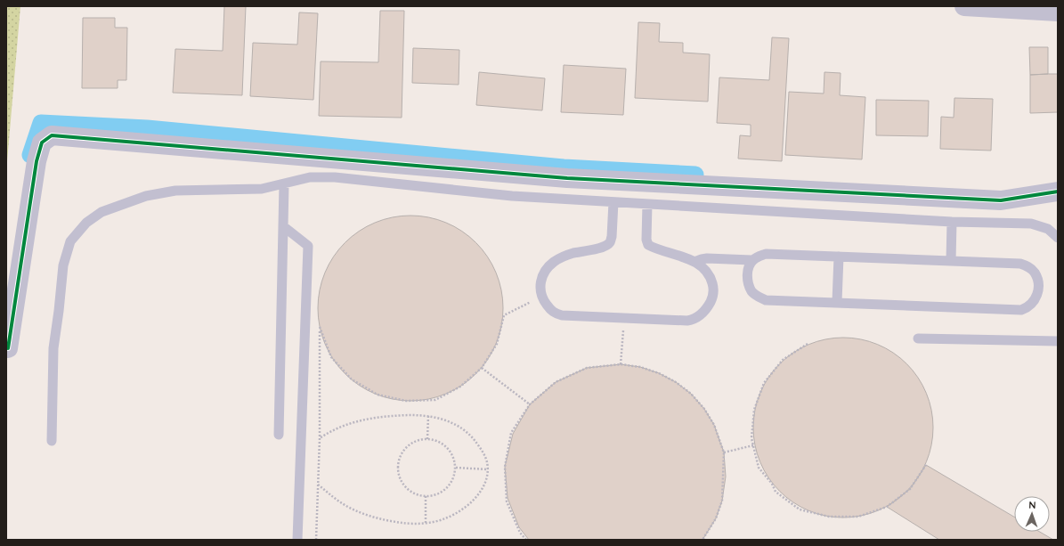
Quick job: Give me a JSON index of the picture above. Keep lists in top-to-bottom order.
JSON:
{
  "north": "top"
}
